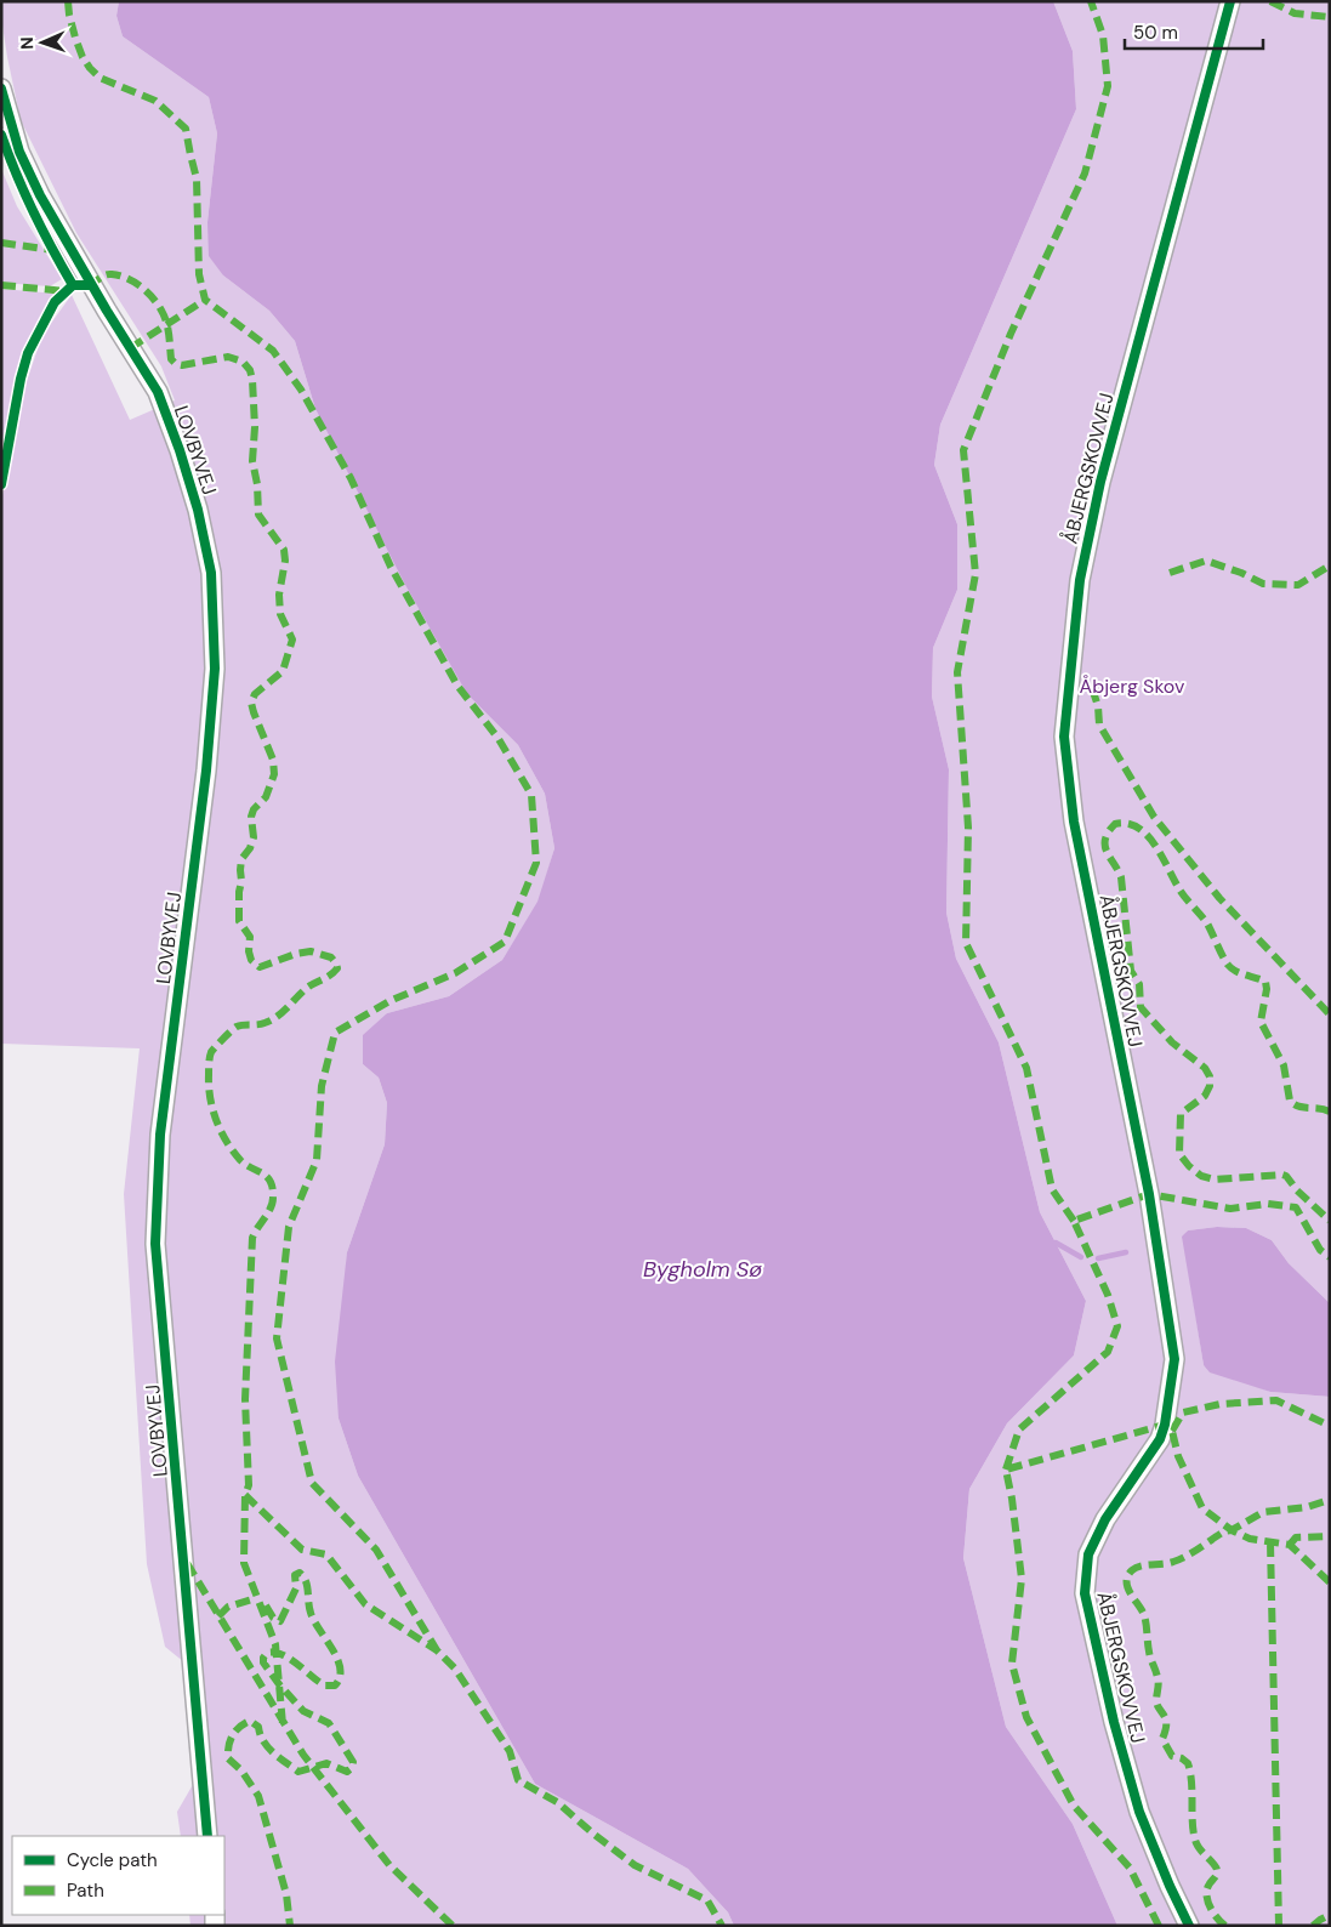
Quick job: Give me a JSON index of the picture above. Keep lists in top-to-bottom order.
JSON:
{
  "streets": {
    "street": ["LOVBYVEJ", "ÅBJERGSKOVVEJ"]
  },
  "water": ["Bygholm Sø"],
  "parks": ["Åbjerg Skov"],
  "legend": ["Cycle path", "Path"],
  "scale_bar": "50 m",
  "north": "left"
}
